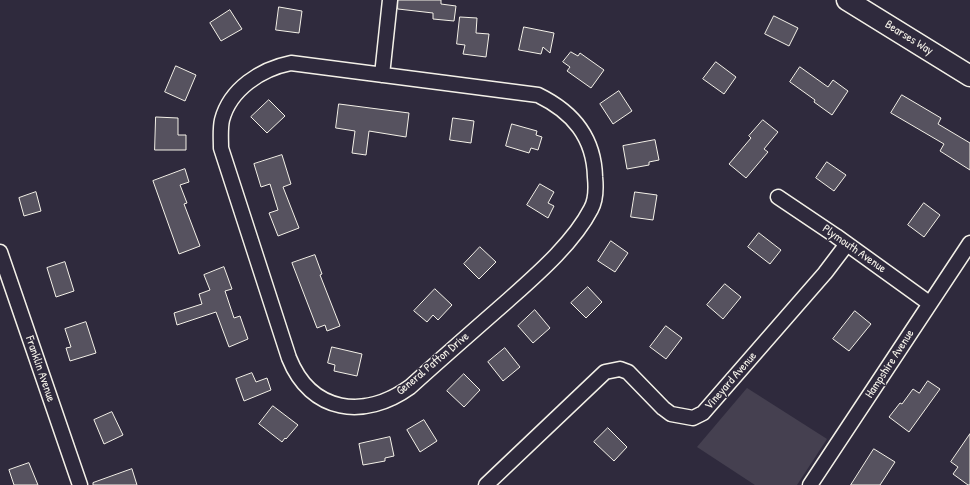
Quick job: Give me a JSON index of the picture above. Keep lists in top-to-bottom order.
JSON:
{
  "streets": {
    "main road": ["Bearses Way"],
    "street": [
      "Plymouth Avenue",
      "General Patton Drive",
      "Hampshire Avenue",
      "Franklin Avenue",
      "Vineyard Avenue"
    ]
  },
  "crossings": [
    ["Plymouth Avenue", "Hampshire Avenue"],
    ["Plymouth Avenue", "Vineyard Avenue"]
  ]
}
